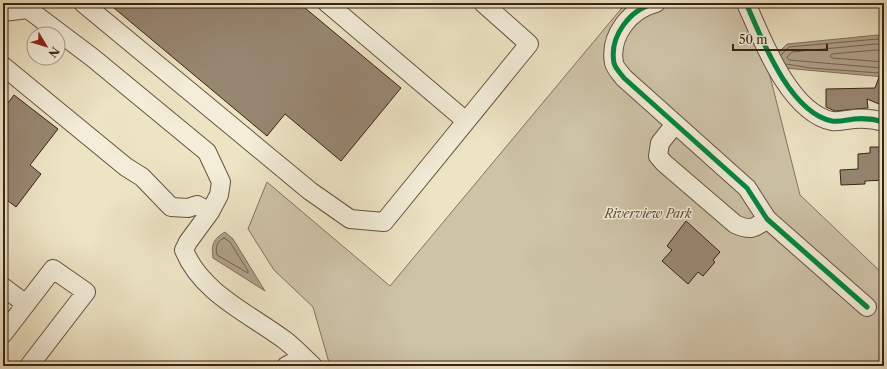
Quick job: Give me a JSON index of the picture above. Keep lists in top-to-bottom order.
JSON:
{
  "parks": ["Riverview Park"],
  "scale_bar": "50 m",
  "north": "bottom right"
}
